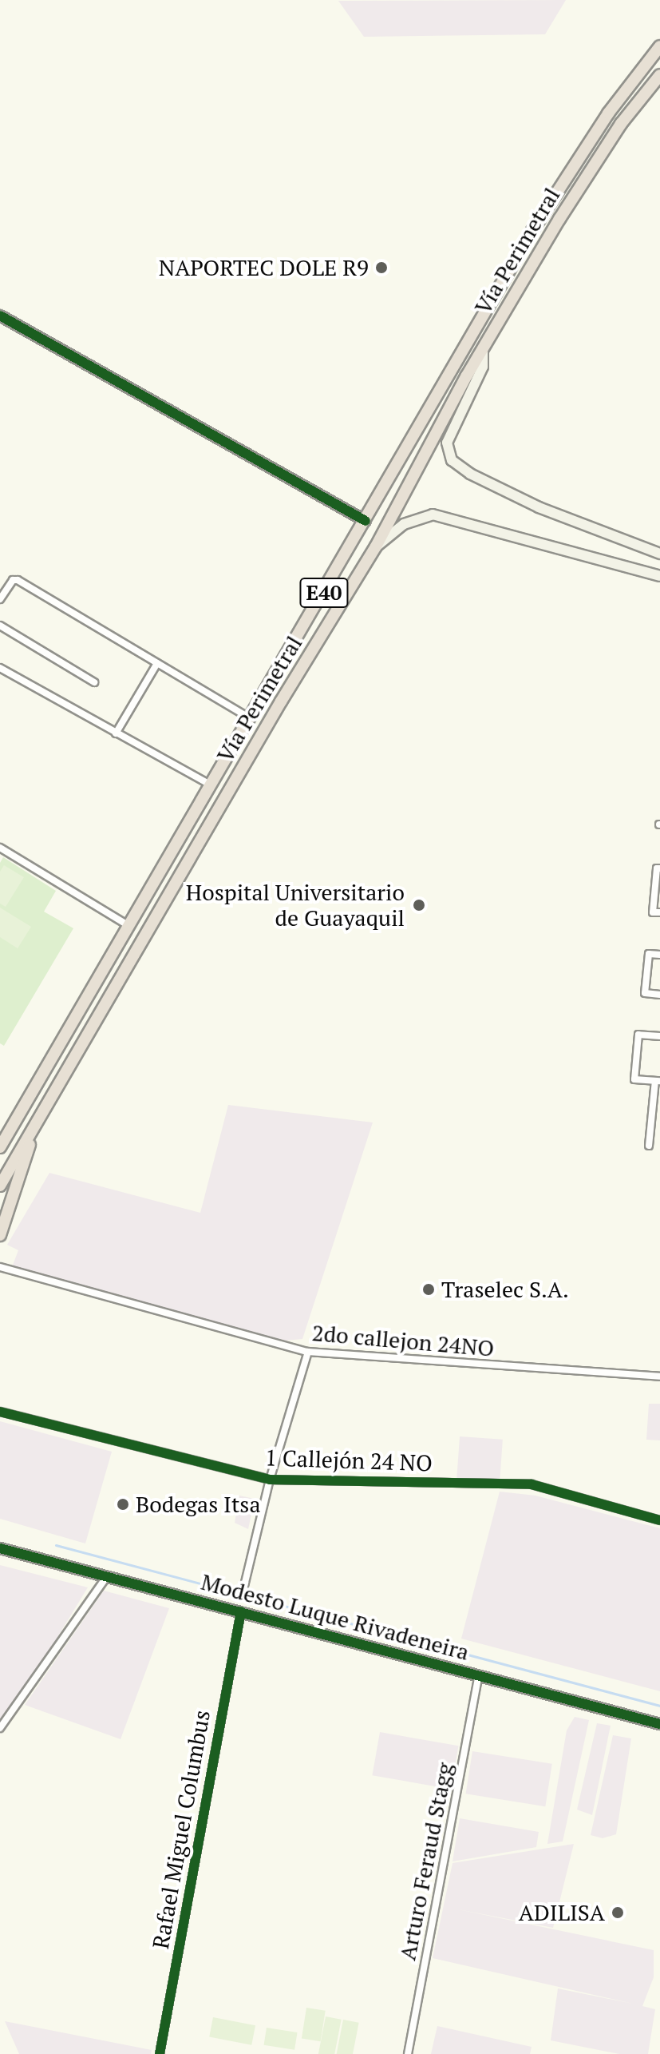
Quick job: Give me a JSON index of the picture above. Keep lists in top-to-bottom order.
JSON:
{
  "streets": {
    "highway": ["Vía Perimetral", "E40"],
    "street": [
      "2do callejon 24NO",
      "1 Callejón 24 NO",
      "Modesto Luque Rivadeneira",
      "Rafael Miguel Columbus",
      "Arturo Feraud Stagg"
    ]
  },
  "crossings": [
    ["Modesto Luque Rivadeneira", "Rafael Miguel Columbus"],
    ["Modesto Luque Rivadeneira", "Arturo Feraud Stagg"]
  ],
  "places": [
    "NAPORTEC DOLE R9",
    "Hospital Universitario de Guayaquil",
    "Traselec S.A.",
    "Bodegas Itsa",
    "ADILISA"
  ]
}
